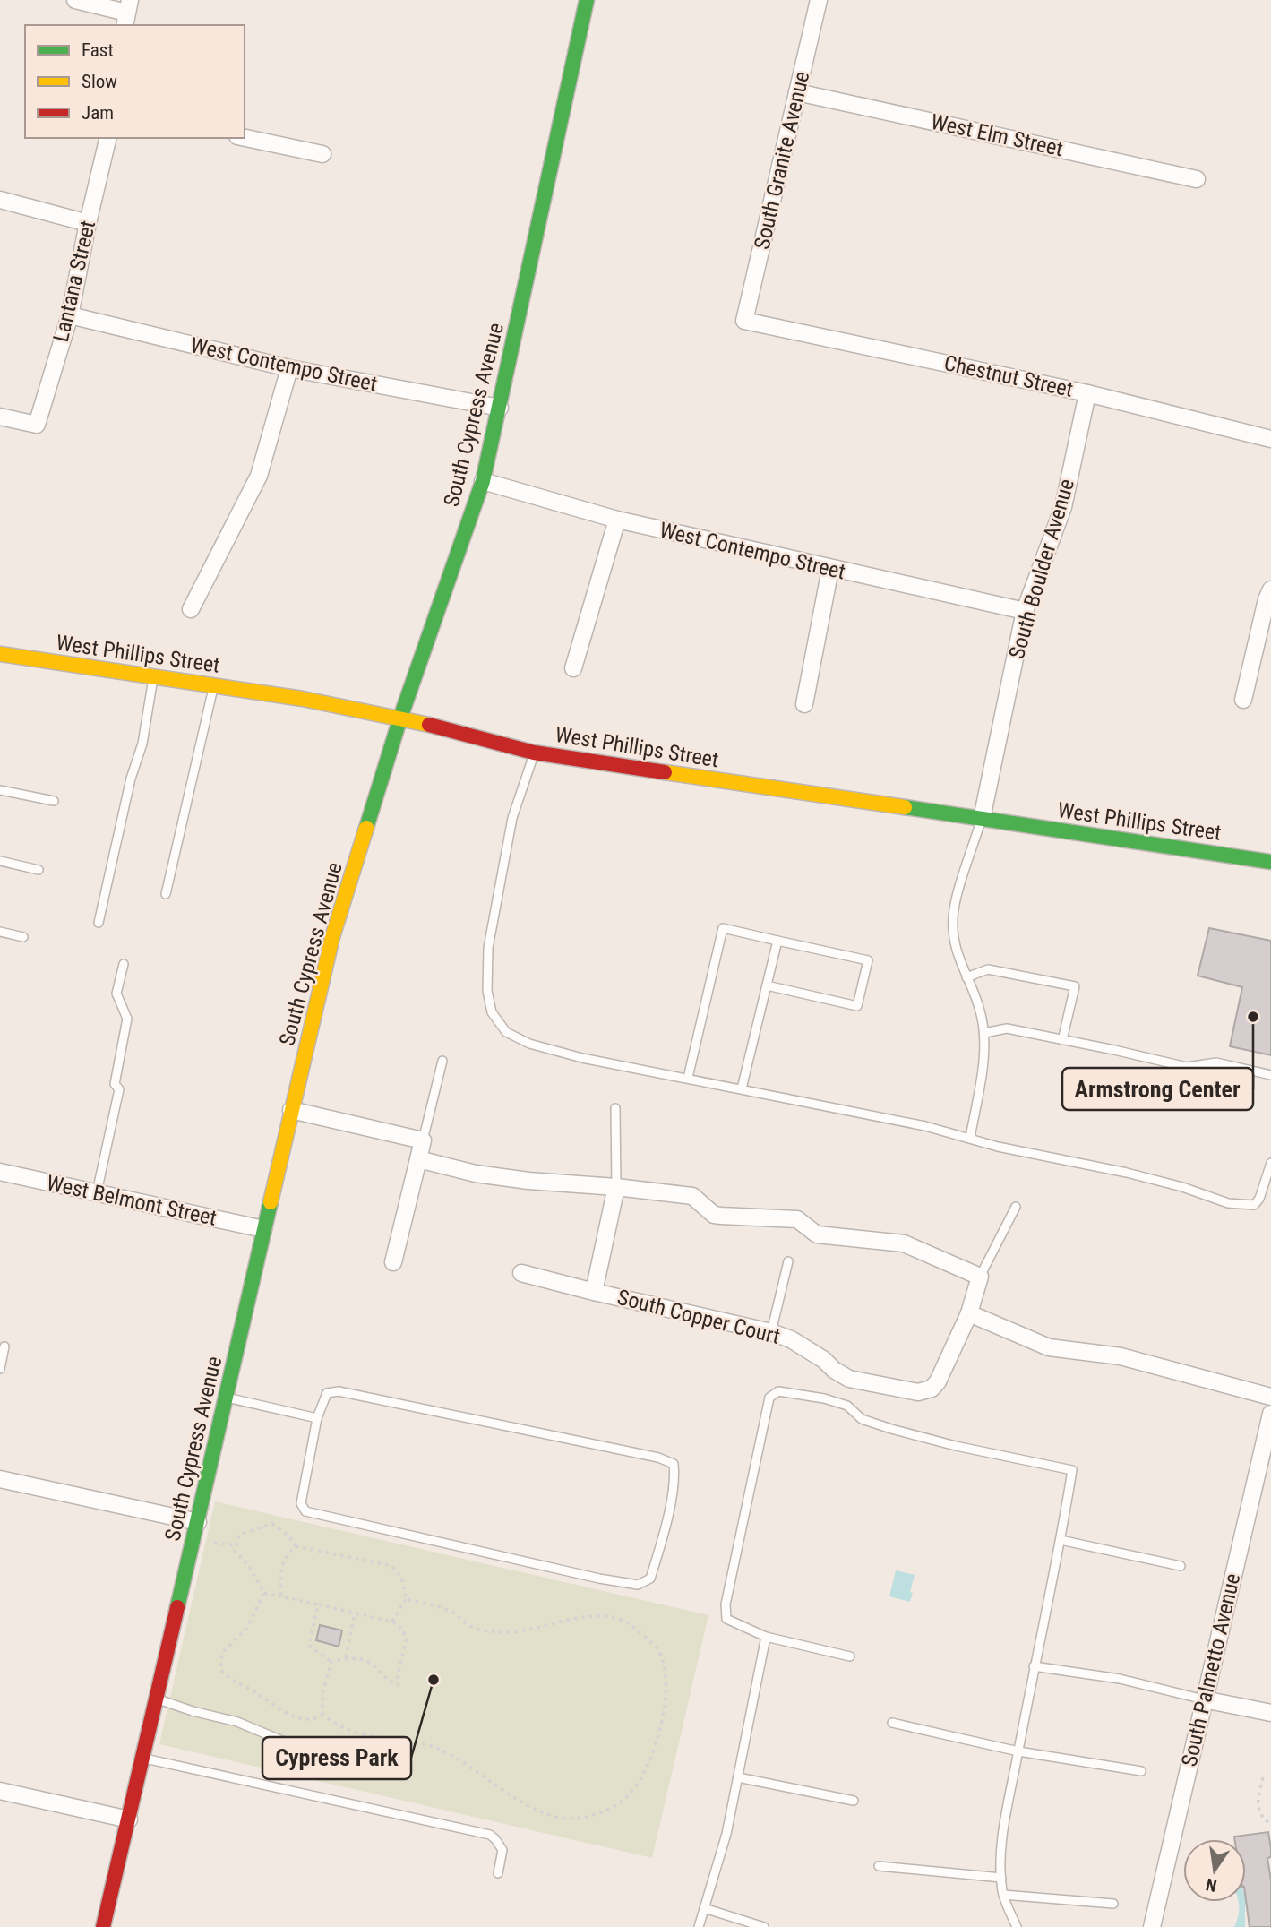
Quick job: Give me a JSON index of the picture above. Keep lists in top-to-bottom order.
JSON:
{
  "streets": {
    "street": [
      "West Elm Street",
      "South Granite Avenue",
      "Lantana Street",
      "West Contempo Street",
      "Chestnut Street",
      "South Cypress Avenue",
      "South Boulder Avenue",
      "West Phillips Street",
      "West Belmont Street",
      "South Copper Court",
      "South Palmetto Avenue"
    ]
  },
  "crossings": [
    ["West Elm Street", "South Granite Avenue"],
    ["South Granite Avenue", "Chestnut Street"],
    ["Lantana Street", "West Contempo Street"],
    ["West Contempo Street", "South Cypress Avenue"],
    ["West Contempo Street", "South Boulder Avenue"],
    ["Chestnut Street", "South Boulder Avenue"],
    ["South Cypress Avenue", "West Phillips Street"],
    ["South Cypress Avenue", "West Belmont Street"],
    ["South Boulder Avenue", "West Phillips Street"]
  ],
  "places": ["Armstrong Center", "Cypress Park"],
  "legend": ["Fast", "Slow", "Jam"],
  "north": "bottom"
}
